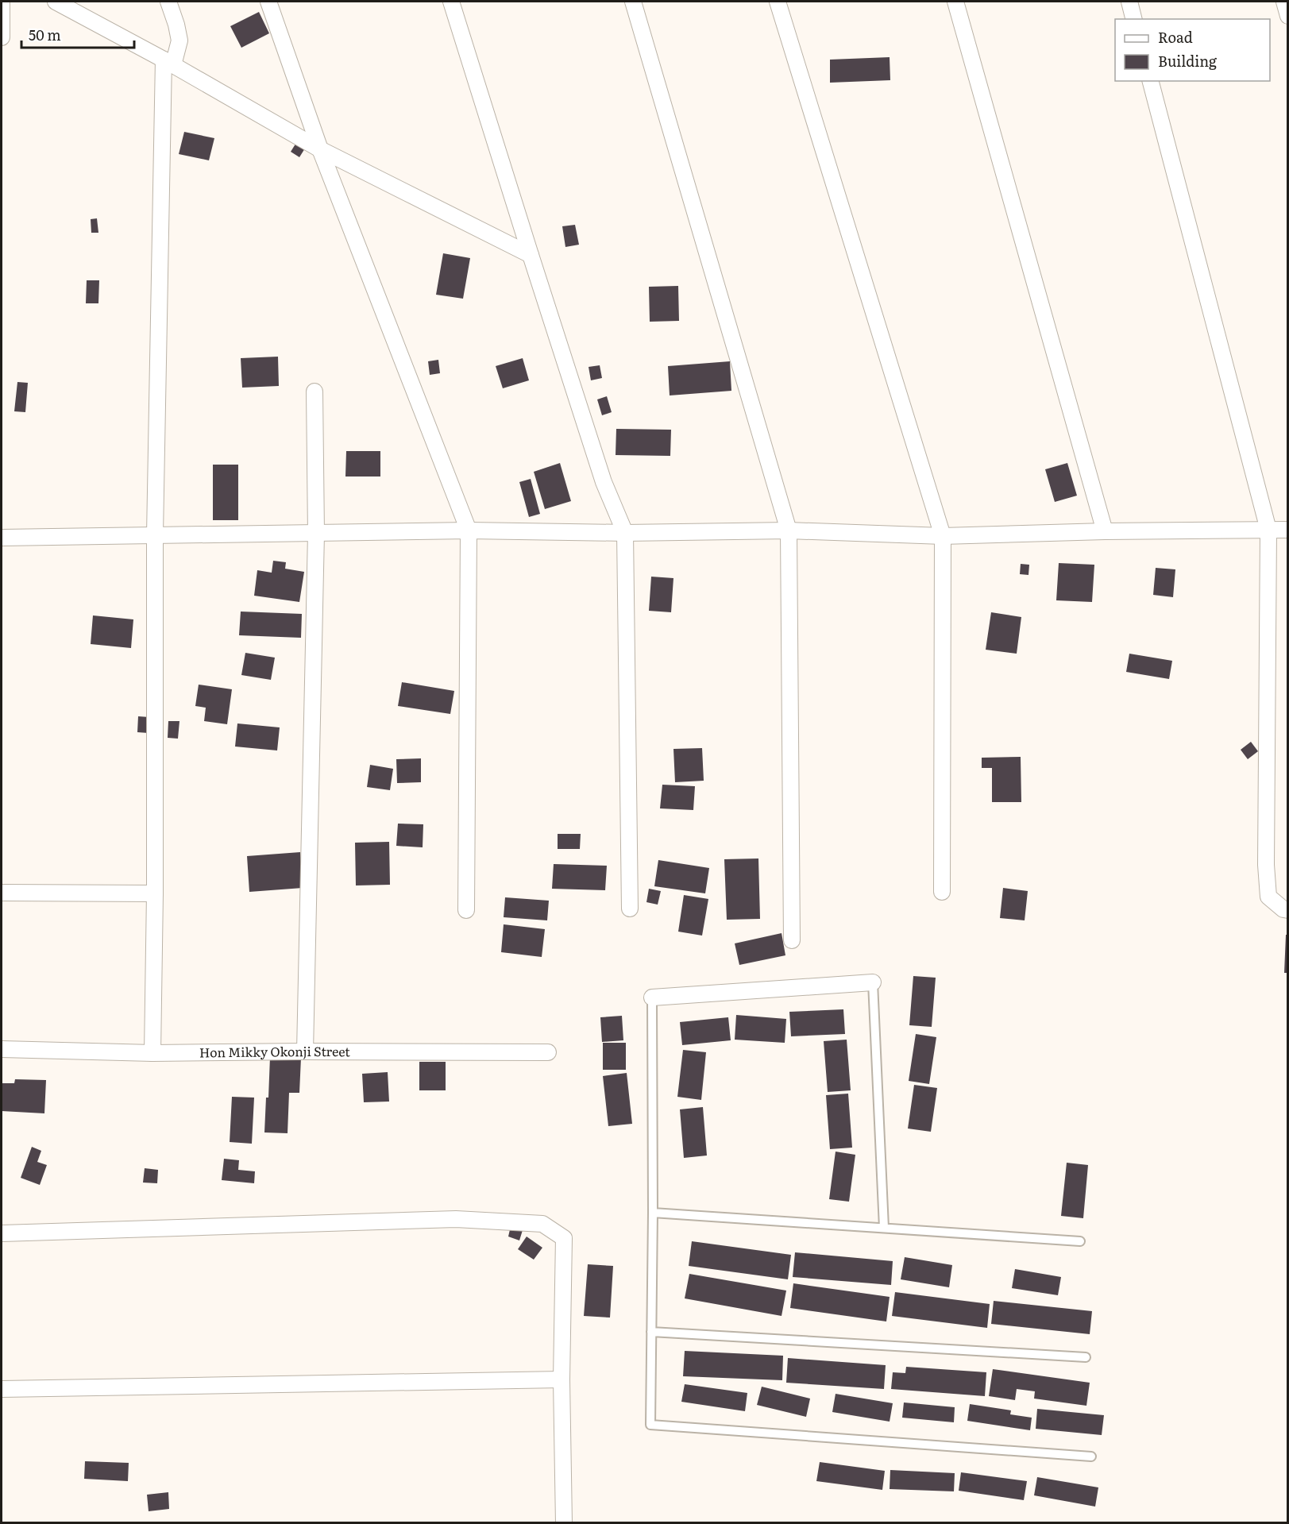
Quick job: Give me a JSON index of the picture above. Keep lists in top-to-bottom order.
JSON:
{
  "streets": {
    "street": ["Hon Mikky Okonji Street"]
  },
  "legend": ["Road", "Building"],
  "scale_bar": "50 m"
}
